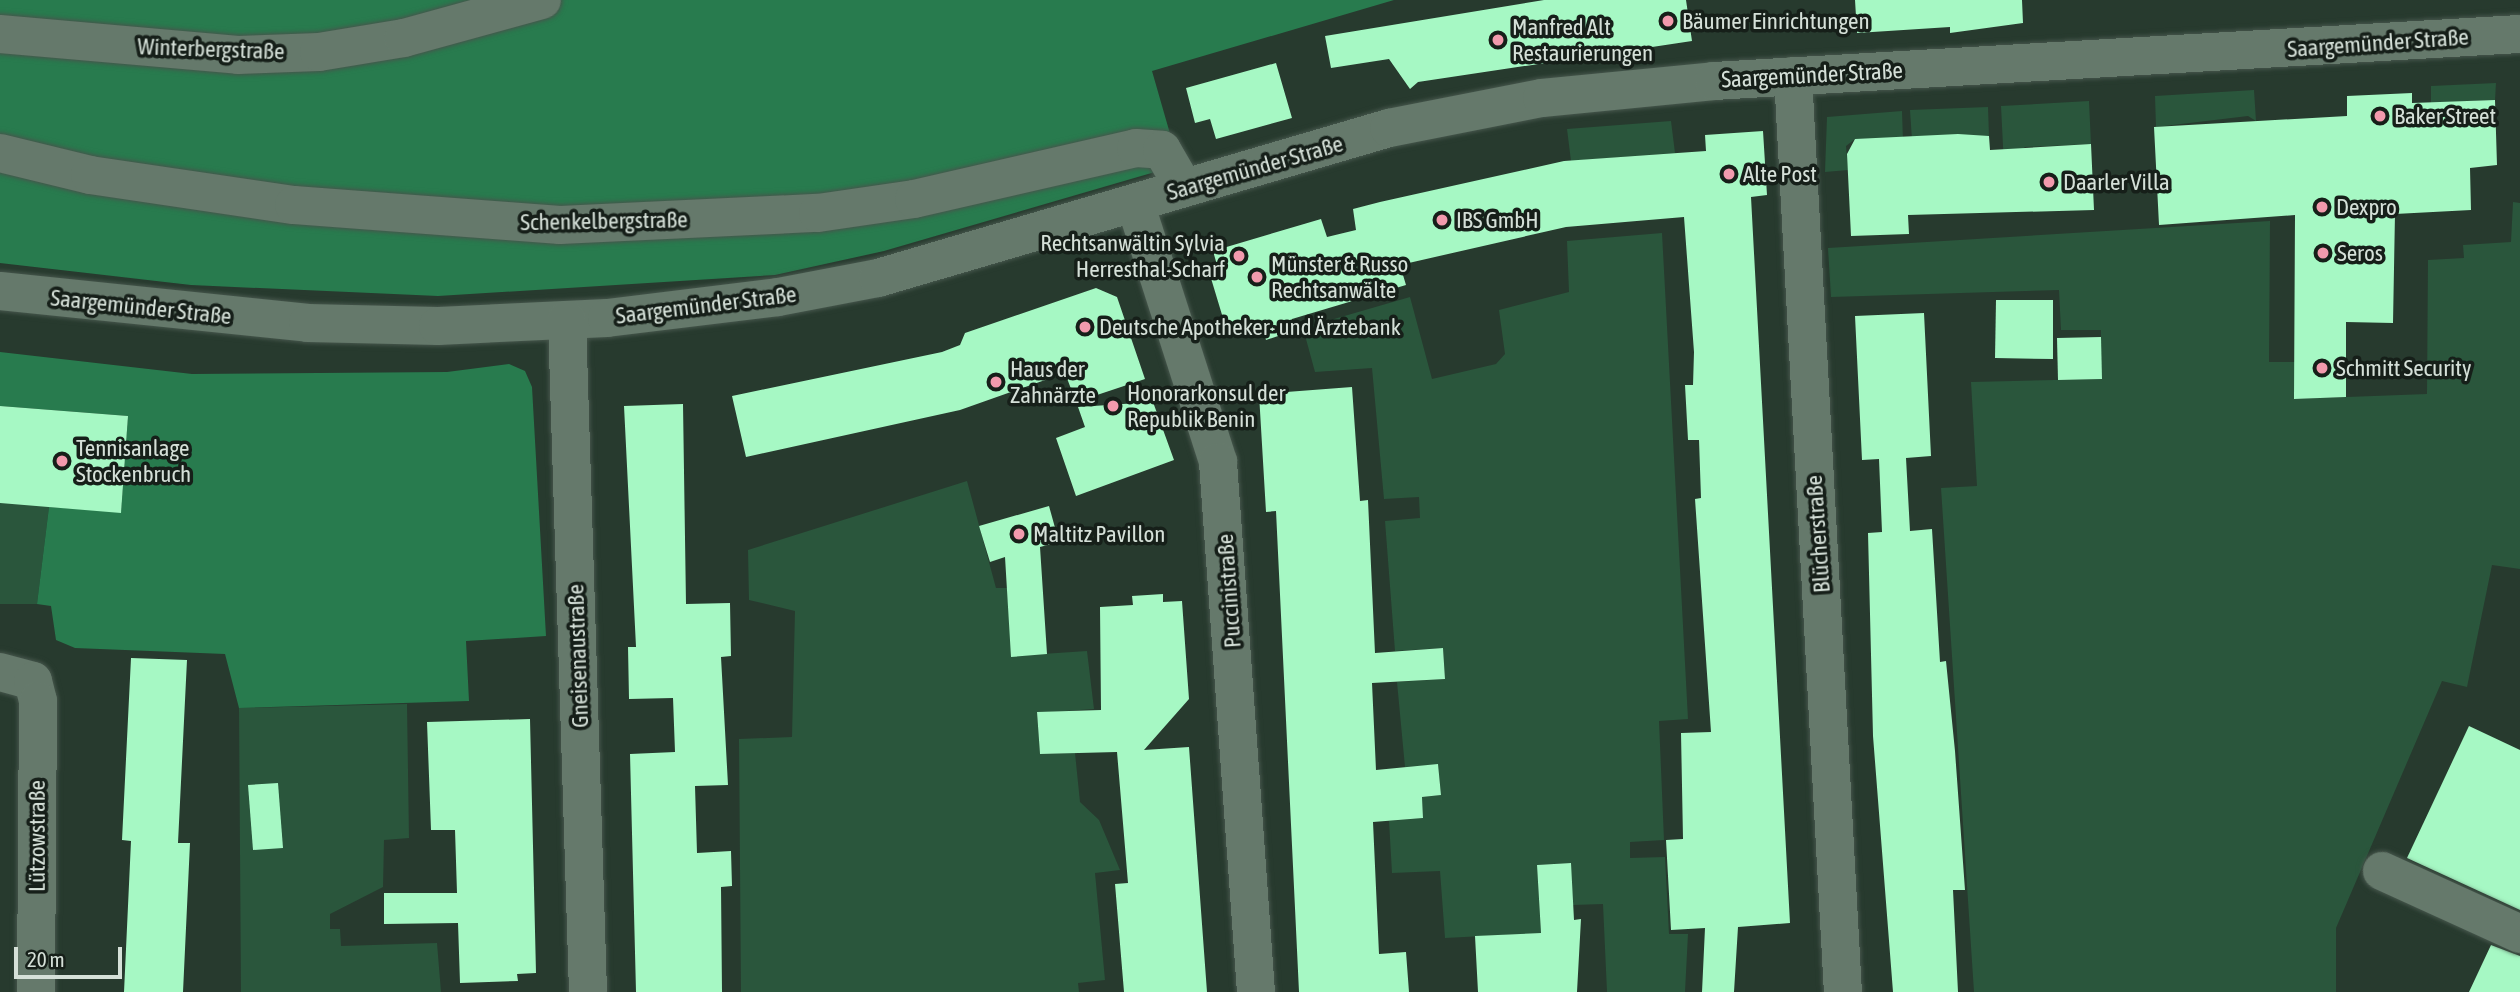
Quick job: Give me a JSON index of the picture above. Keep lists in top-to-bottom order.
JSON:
{
  "streets": {
    "street": [
      "Saargemünder Straße",
      "Winterbergstraße",
      "Schenkelbergstraße",
      "Blücherstraße",
      "Puccinistraße",
      "Gneisenaustraße",
      "Lützowstraße"
    ]
  },
  "crossings": [
    ["Saargemünder Straße", "Schenkelbergstraße"],
    ["Saargemünder Straße", "Blücherstraße"],
    ["Saargemünder Straße", "Puccinistraße"],
    ["Saargemünder Straße", "Gneisenaustraße"]
  ],
  "places": [
    "Bäumer Einrichtungen",
    "Manfred Alt Restaurierungen",
    "Baker Street",
    "Alte Post",
    "Daarler Villa",
    "Dexpro",
    "IBS GmbH",
    "Seros",
    "Rechtsanwältin Sylvia Herresthal-Scharf",
    "Münster & Russo Rechtsanwälte",
    "Deutsche Apotheker- und Ärztebank",
    "Schmitt Security",
    "Haus der Zahnärzte",
    "Honorarkonsul der Republik Benin",
    "Tennisanlage Stockenbruch",
    "Maltitz Pavillon"
  ],
  "scale_bar": "20 m"
}
